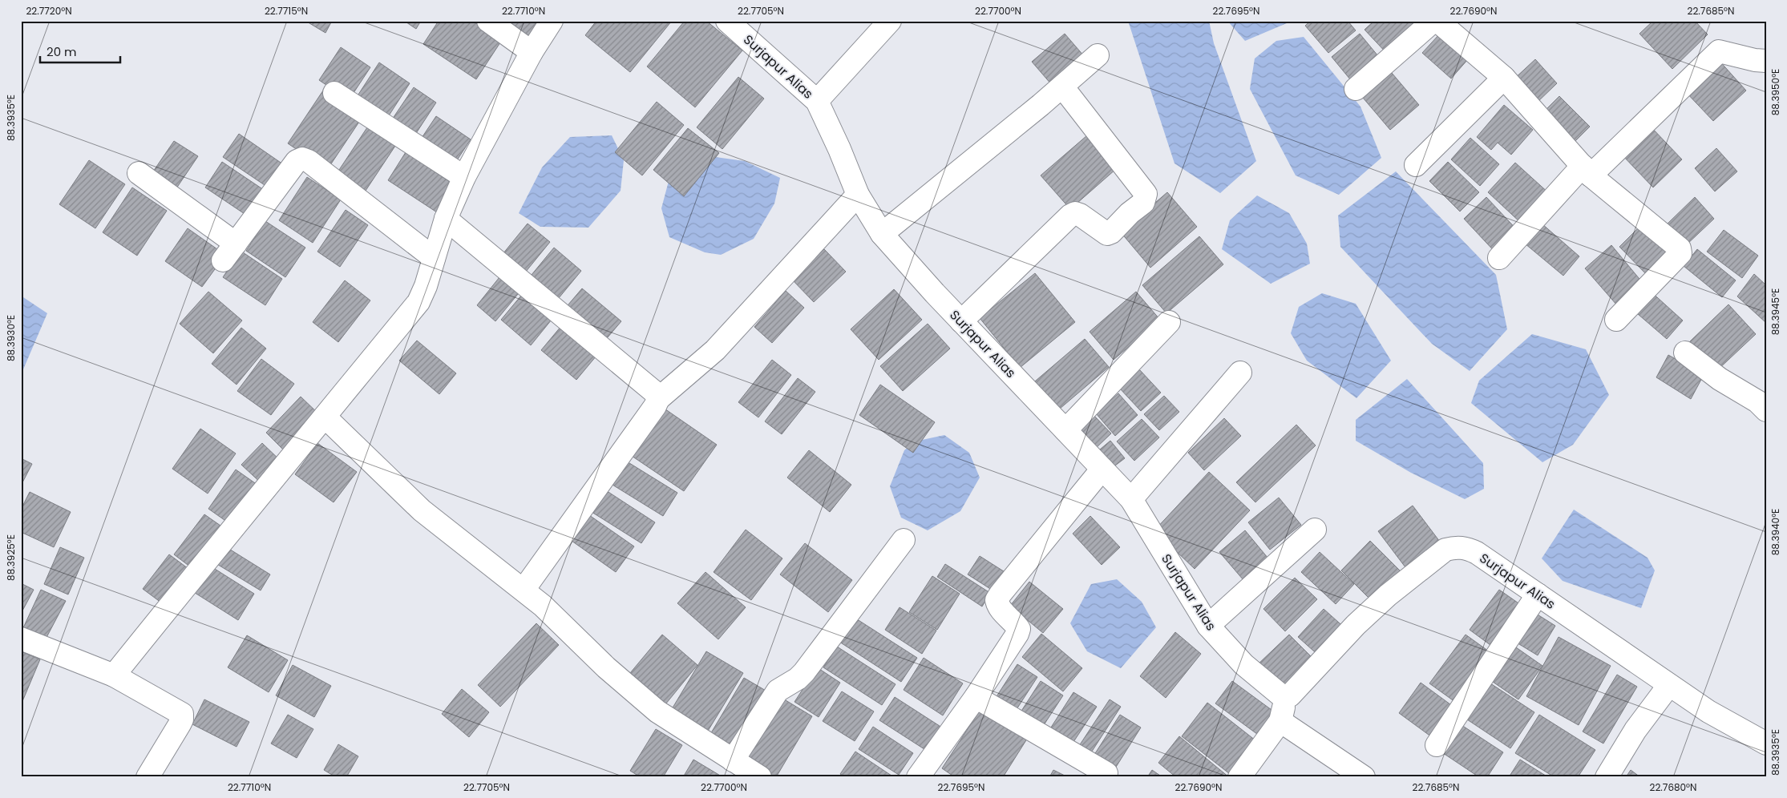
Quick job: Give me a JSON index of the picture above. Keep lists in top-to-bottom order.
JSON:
{
  "streets": {
    "street": ["Surjapur Alias"]
  },
  "scale_bar": "20 m",
  "coordinates": [
    "22.7720°N",
    "22.7715°N",
    "22.7710°N",
    "22.7705°N",
    "22.7700°N",
    "22.7695°N",
    "22.7690°N",
    "22.7685°N",
    "88.3950°E",
    "88.3935°E",
    "88.3945°E",
    "88.3930°E",
    "88.3940°E",
    "88.3925°E",
    "22.7680°N"
  ]
}
